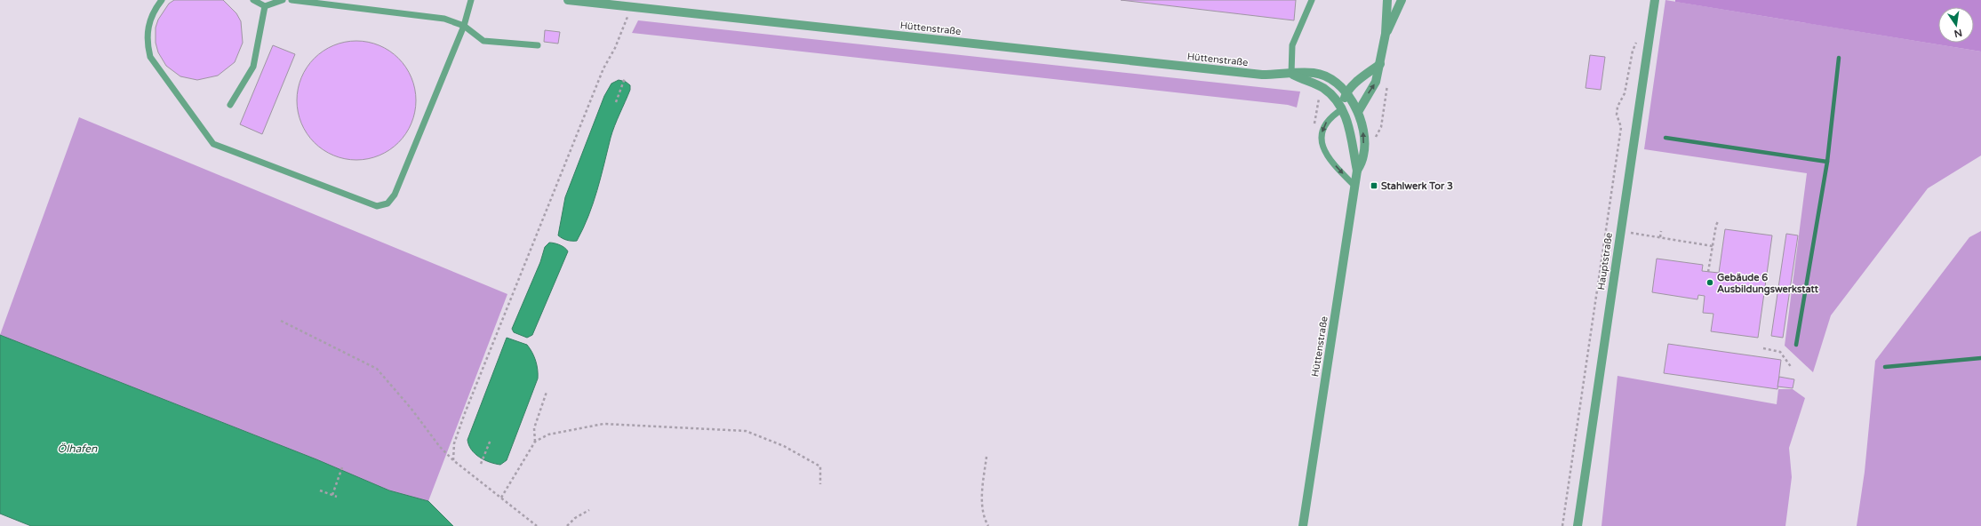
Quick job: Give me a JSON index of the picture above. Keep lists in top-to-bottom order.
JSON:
{
  "streets": {
    "street": ["Hüttenstraße", "Hauptstraße"]
  },
  "water": ["Ölhafen"],
  "places": {
    "transit": ["Stahlwerk Tor 3"],
    "other": ["Gebäude 6 Ausbildungswerkstatt"]
  },
  "north": "bottom"
}
